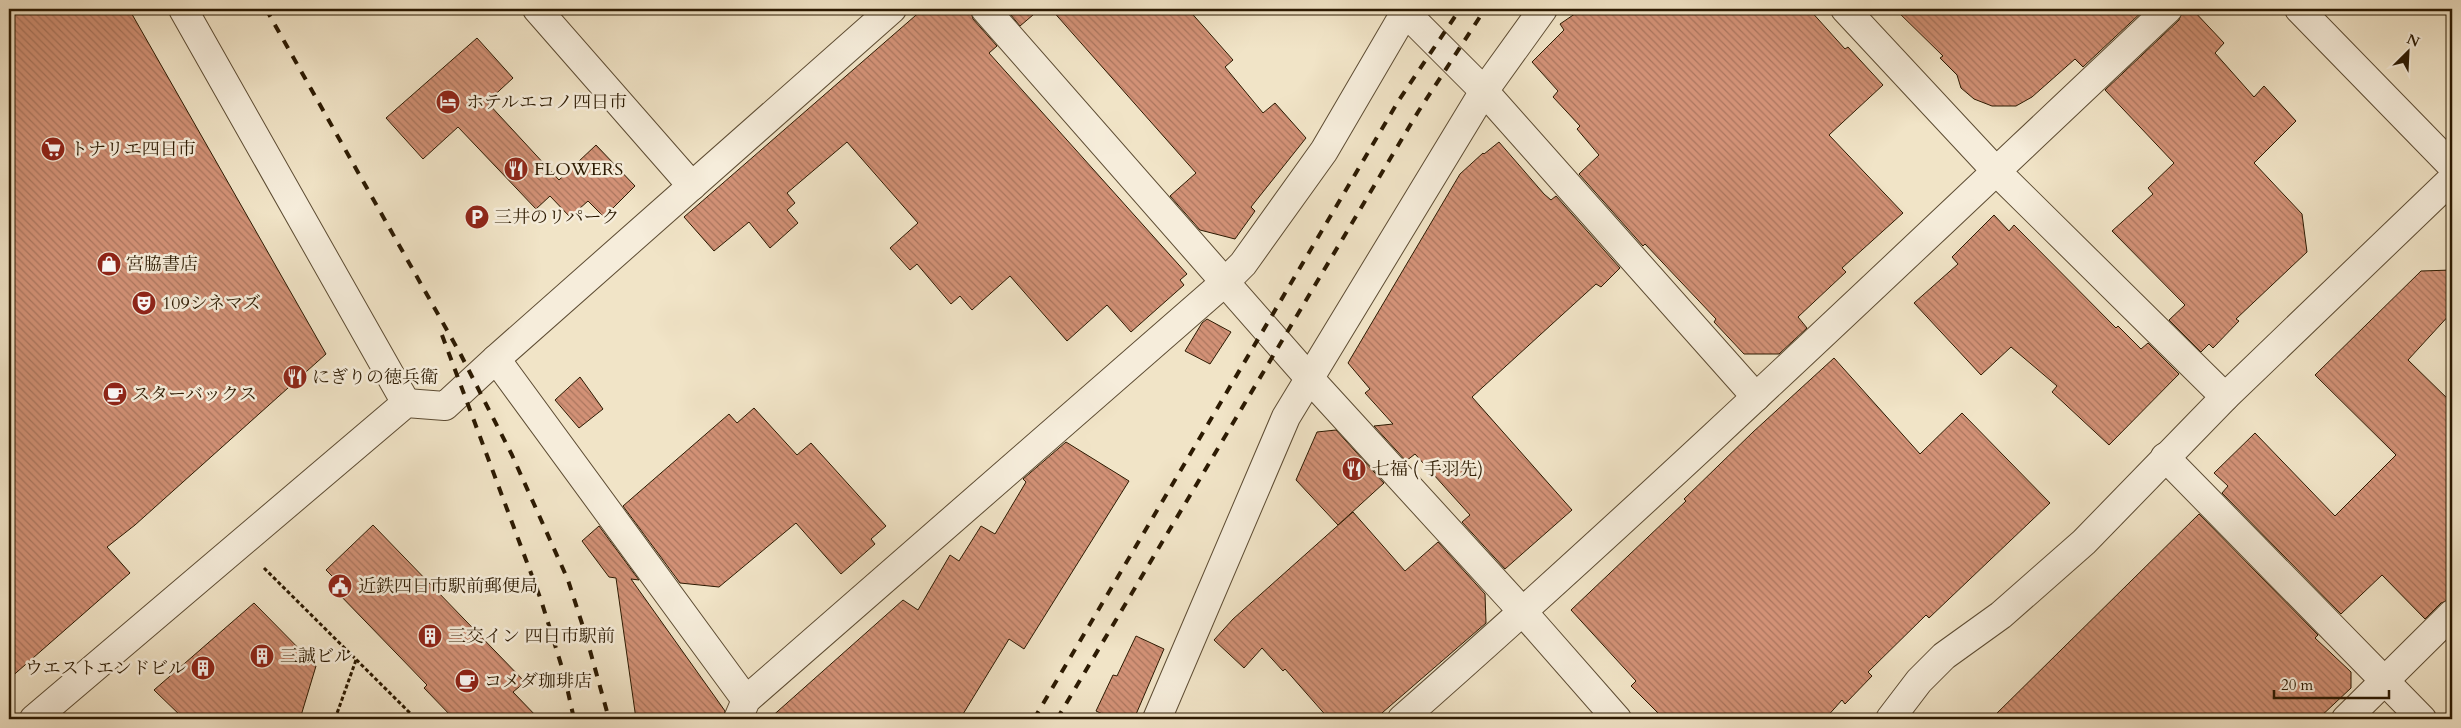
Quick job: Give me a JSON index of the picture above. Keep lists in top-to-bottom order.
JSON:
{
  "places": {
    "hotel": ["ホテルエコノ四日市"],
    "supermarket": ["トナリエ四日市"],
    "restaurant": ["FLOWERS", "にぎりの徳兵衛", "七福 ( 手羽先)"],
    "parking": ["三井のリパーク"],
    "shop": ["宮脇書店"],
    "theatre": ["109シネマズ"],
    "cafe": ["スターバックス", "コメダ珈琲店"],
    "public building": ["近鉄四日市駅前郵便局"],
    "building": ["三交イン 四日市駅前", "三誠ビル", "ウエストエンドビル"]
  },
  "scale_bar": "20 m",
  "north": "top right"
}
